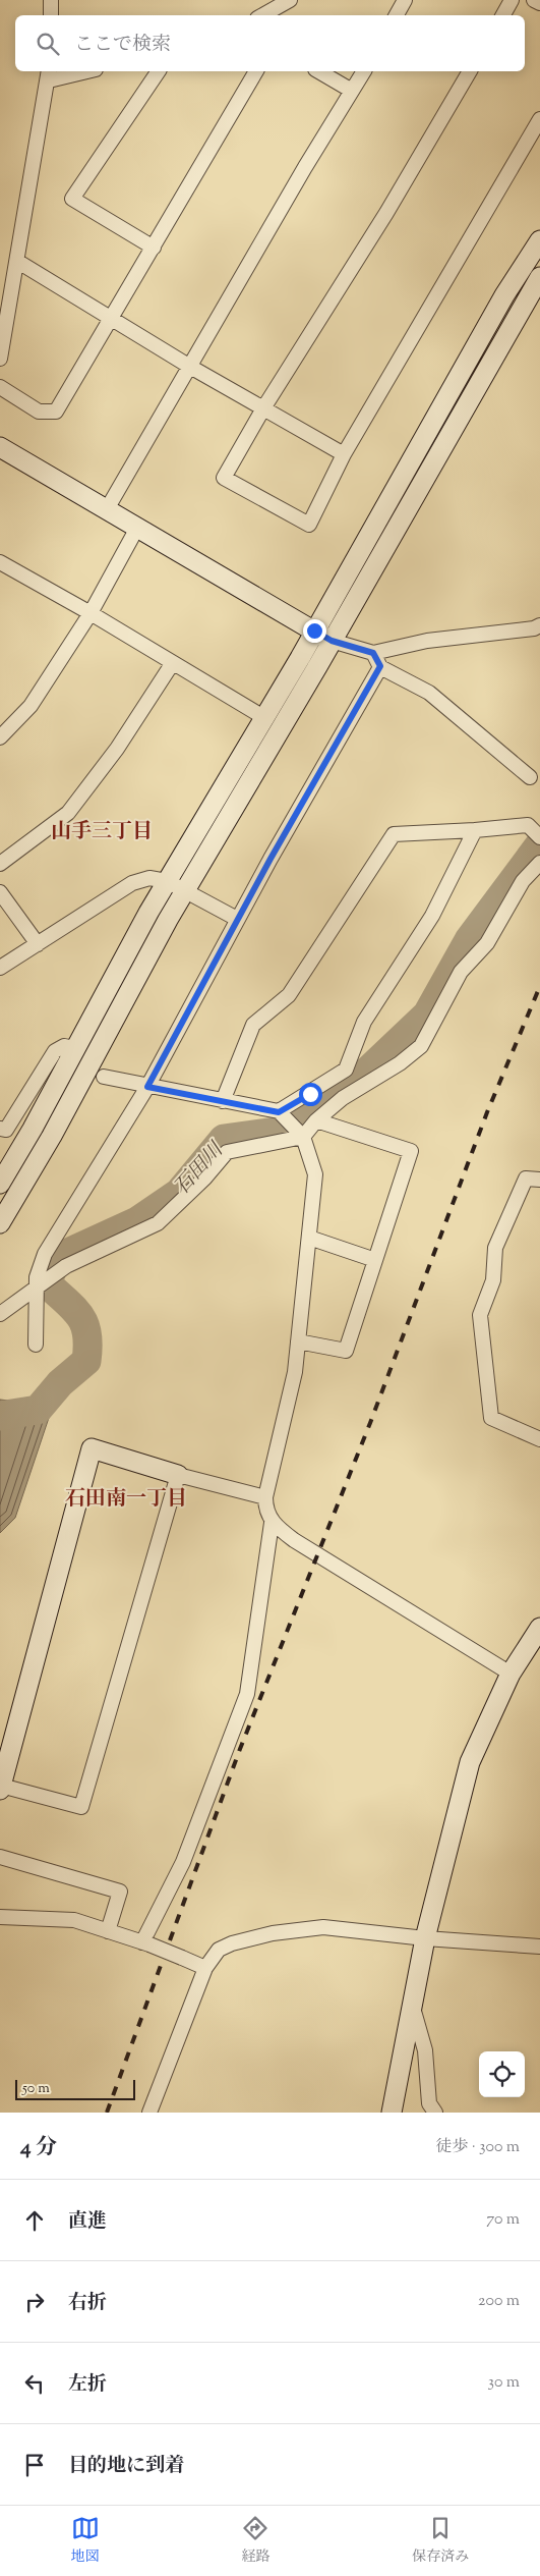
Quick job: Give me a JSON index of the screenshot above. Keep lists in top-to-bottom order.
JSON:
{
  "districts": ["山手三丁目", "石田南一丁目"],
  "water": ["石田川"],
  "scale_bar": "50 m",
  "page": {
    "search": "ここで検索",
    "scale": "50 m",
    "heading": ["4 分", "徒歩 · 300 m"],
    "list": [
      ["直進", "70 m"],
      ["右折", "200 m"],
      ["左折", "30 m"],
      "目的地に到着"
    ],
    "nav": ["地図", "経路", "保存済み"]
  }
}
